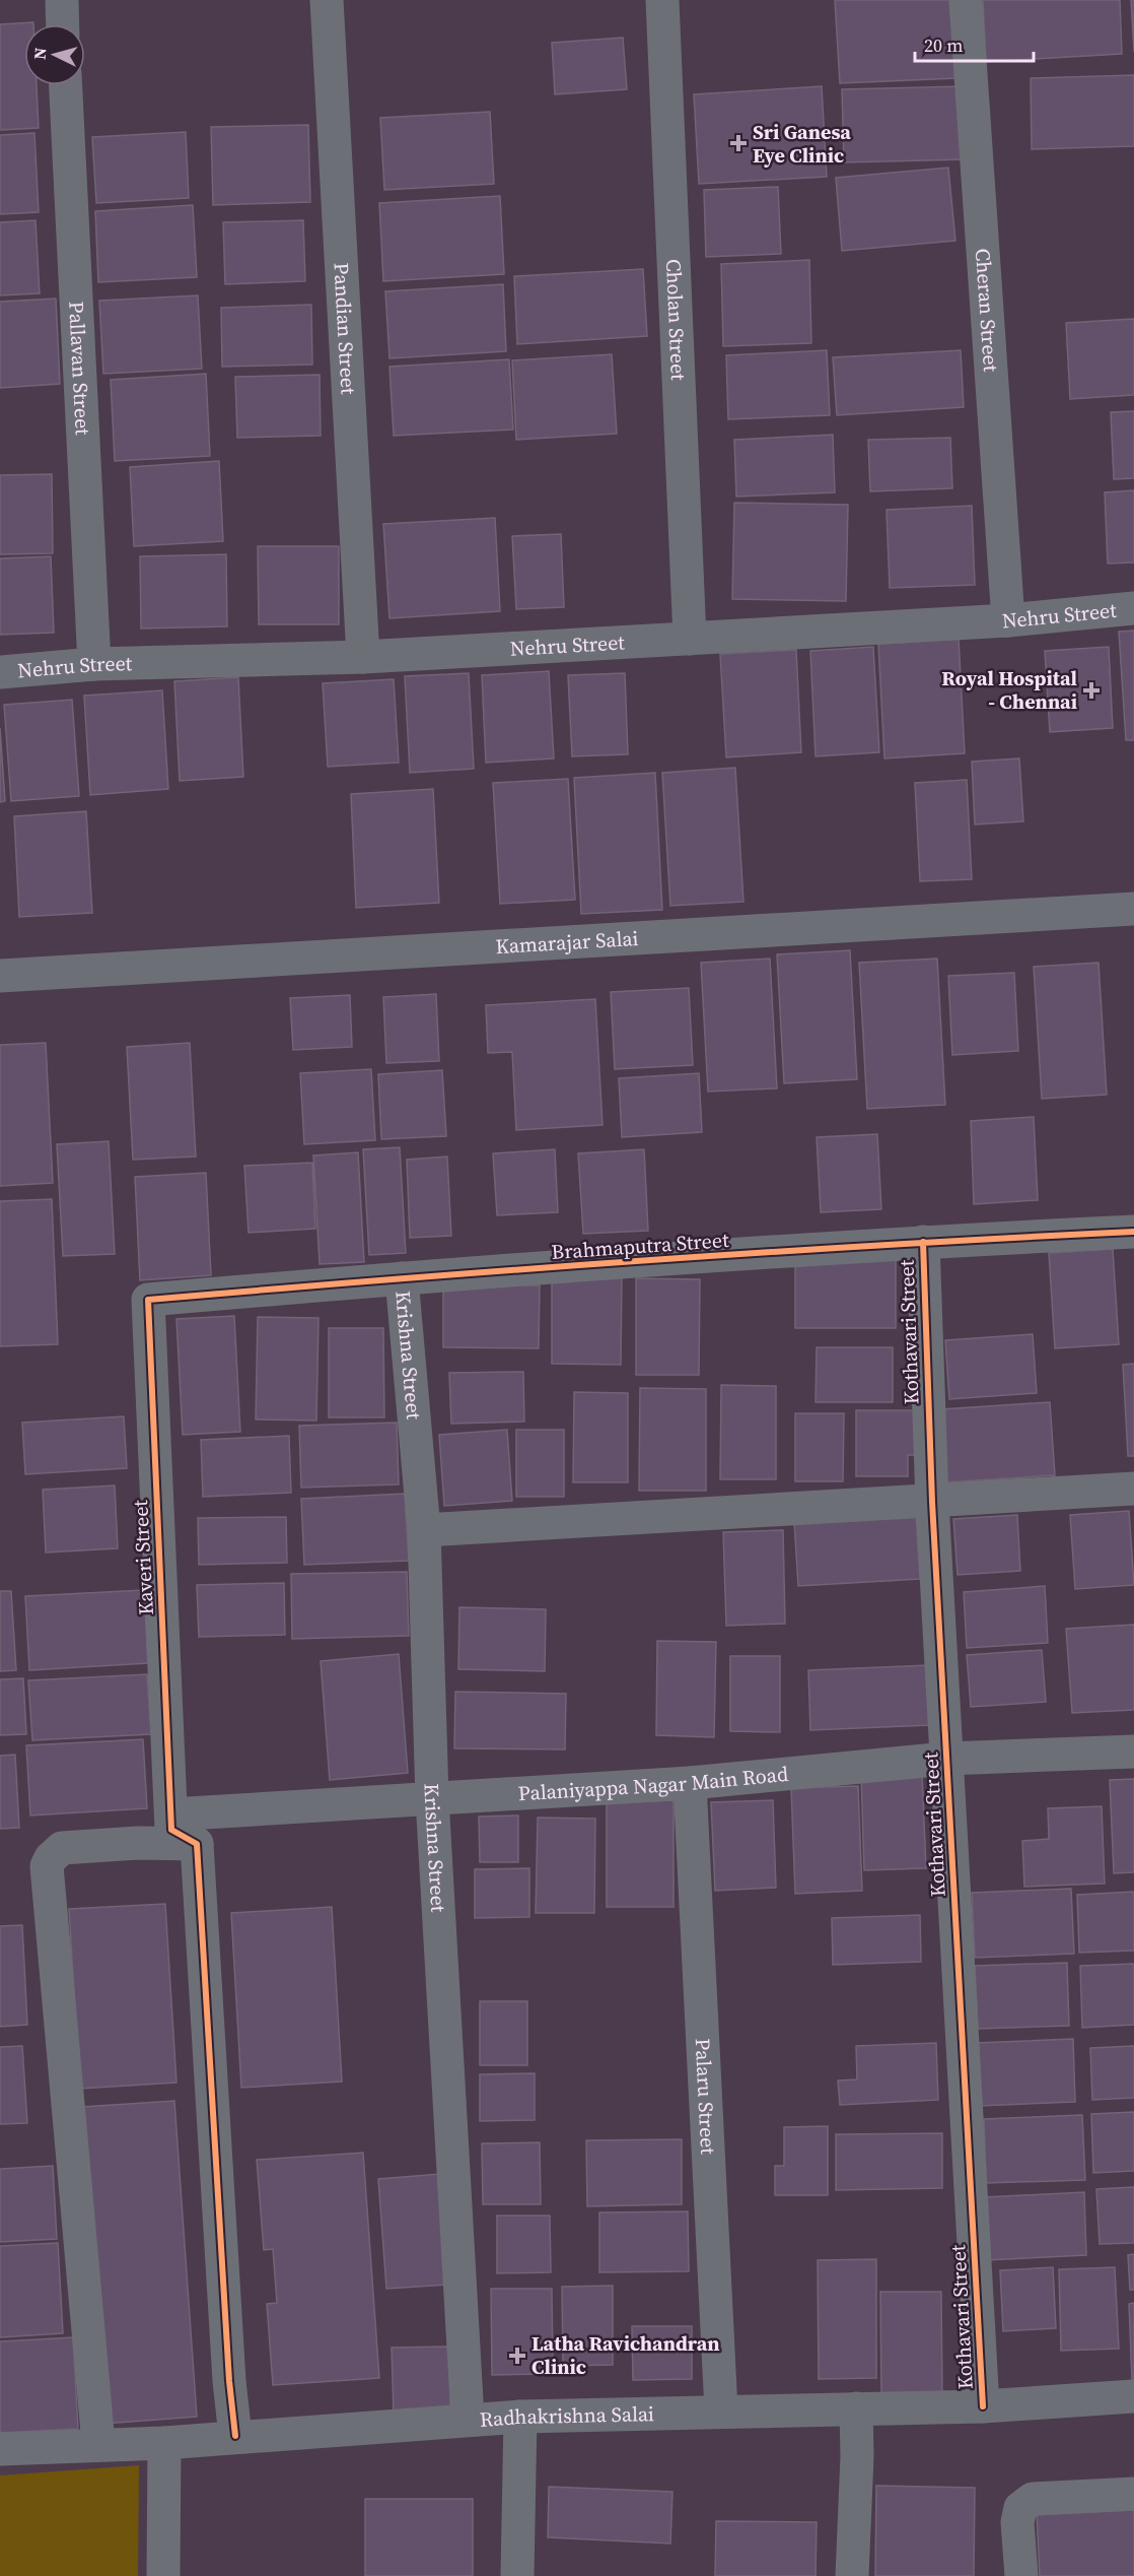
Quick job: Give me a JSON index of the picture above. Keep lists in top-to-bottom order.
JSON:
{
  "streets": {
    "street": [
      "Cheran Street",
      "Cholan Street",
      "Pandian Street",
      "Pallavan Street",
      "Nehru Street",
      "Kamarajar Salai",
      "Brahmaputra Street",
      "Kothavari Street",
      "Krishna Street",
      "Kaveri Street",
      "Palaniyappa Nagar Main Road",
      "Palaru Street",
      "Radhakrishna Salai"
    ]
  },
  "crossings": [
    ["Cheran Street", "Nehru Street"],
    ["Cholan Street", "Nehru Street"],
    ["Pandian Street", "Nehru Street"],
    ["Pallavan Street", "Nehru Street"],
    ["Brahmaputra Street", "Kothavari Street"],
    ["Brahmaputra Street", "Krishna Street"],
    ["Brahmaputra Street", "Kaveri Street"],
    ["Kothavari Street", "Palaniyappa Nagar Main Road"],
    ["Kothavari Street", "Radhakrishna Salai"],
    ["Krishna Street", "Palaniyappa Nagar Main Road"],
    ["Krishna Street", "Radhakrishna Salai"],
    ["Kaveri Street", "Palaniyappa Nagar Main Road"],
    ["Palaniyappa Nagar Main Road", "Palaru Street"],
    ["Palaru Street", "Radhakrishna Salai"]
  ],
  "places": {
    "health": ["Sri Ganesa Eye Clinic", "Royal Hospital - Chennai", "Latha Ravichandran Clinic"]
  },
  "scale_bar": "20 m",
  "north": "left"
}
